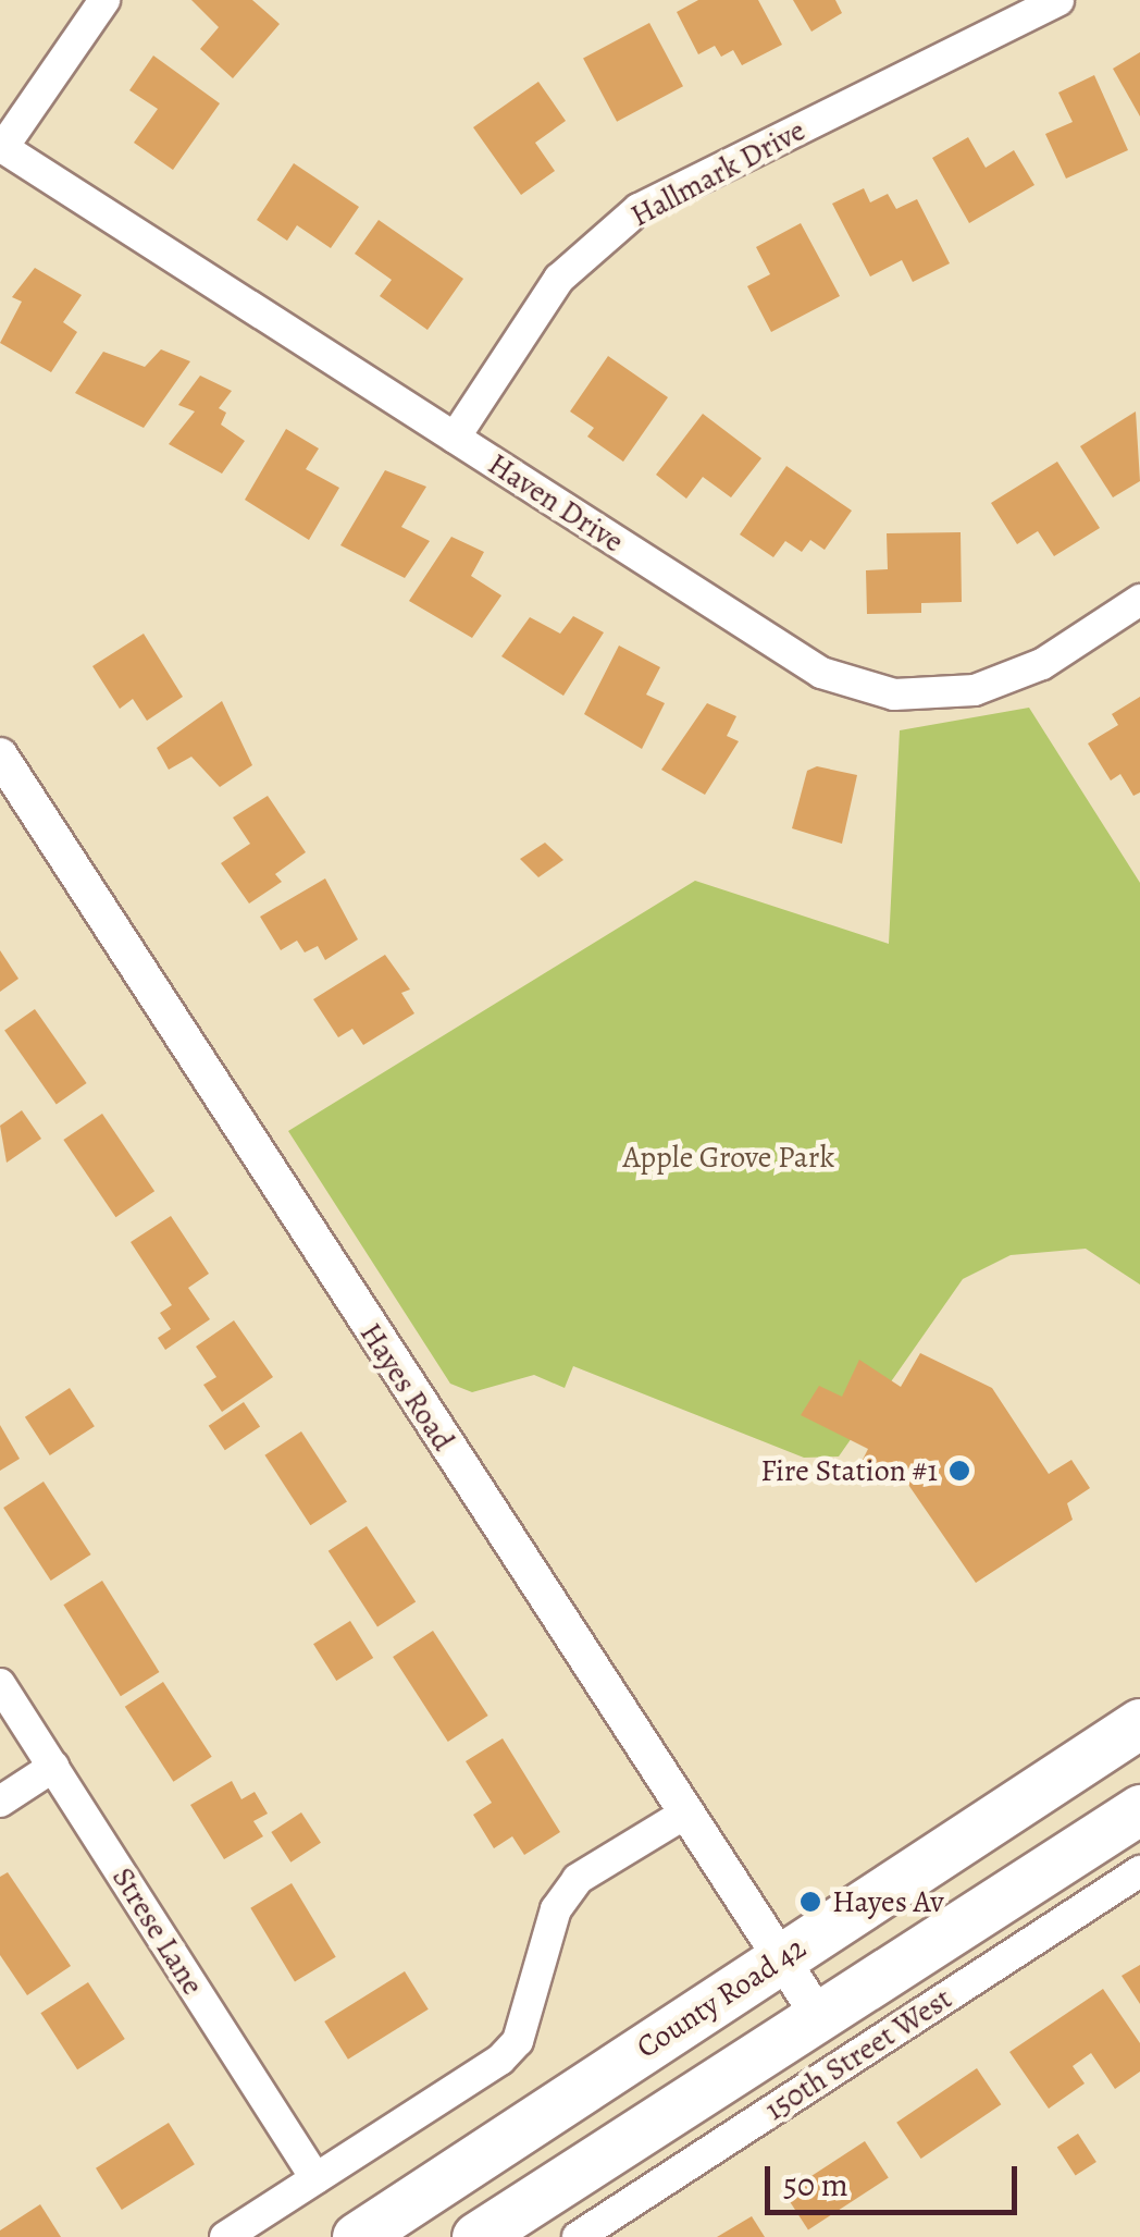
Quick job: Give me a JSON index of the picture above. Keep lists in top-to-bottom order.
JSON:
{
  "streets": {
    "highway": ["County Road 42"],
    "street": [
      "Hallmark Drive",
      "Haven Drive",
      "Hayes Road",
      "Strese Lane",
      "150th Street West"
    ]
  },
  "crossings": [
    ["Hallmark Drive", "Haven Drive"],
    ["Hayes Road", "County Road 42"]
  ],
  "parks": ["Apple Grove Park"],
  "places": ["Fire Station #1", "Hayes Av"],
  "scale_bar": "50 m"
}
